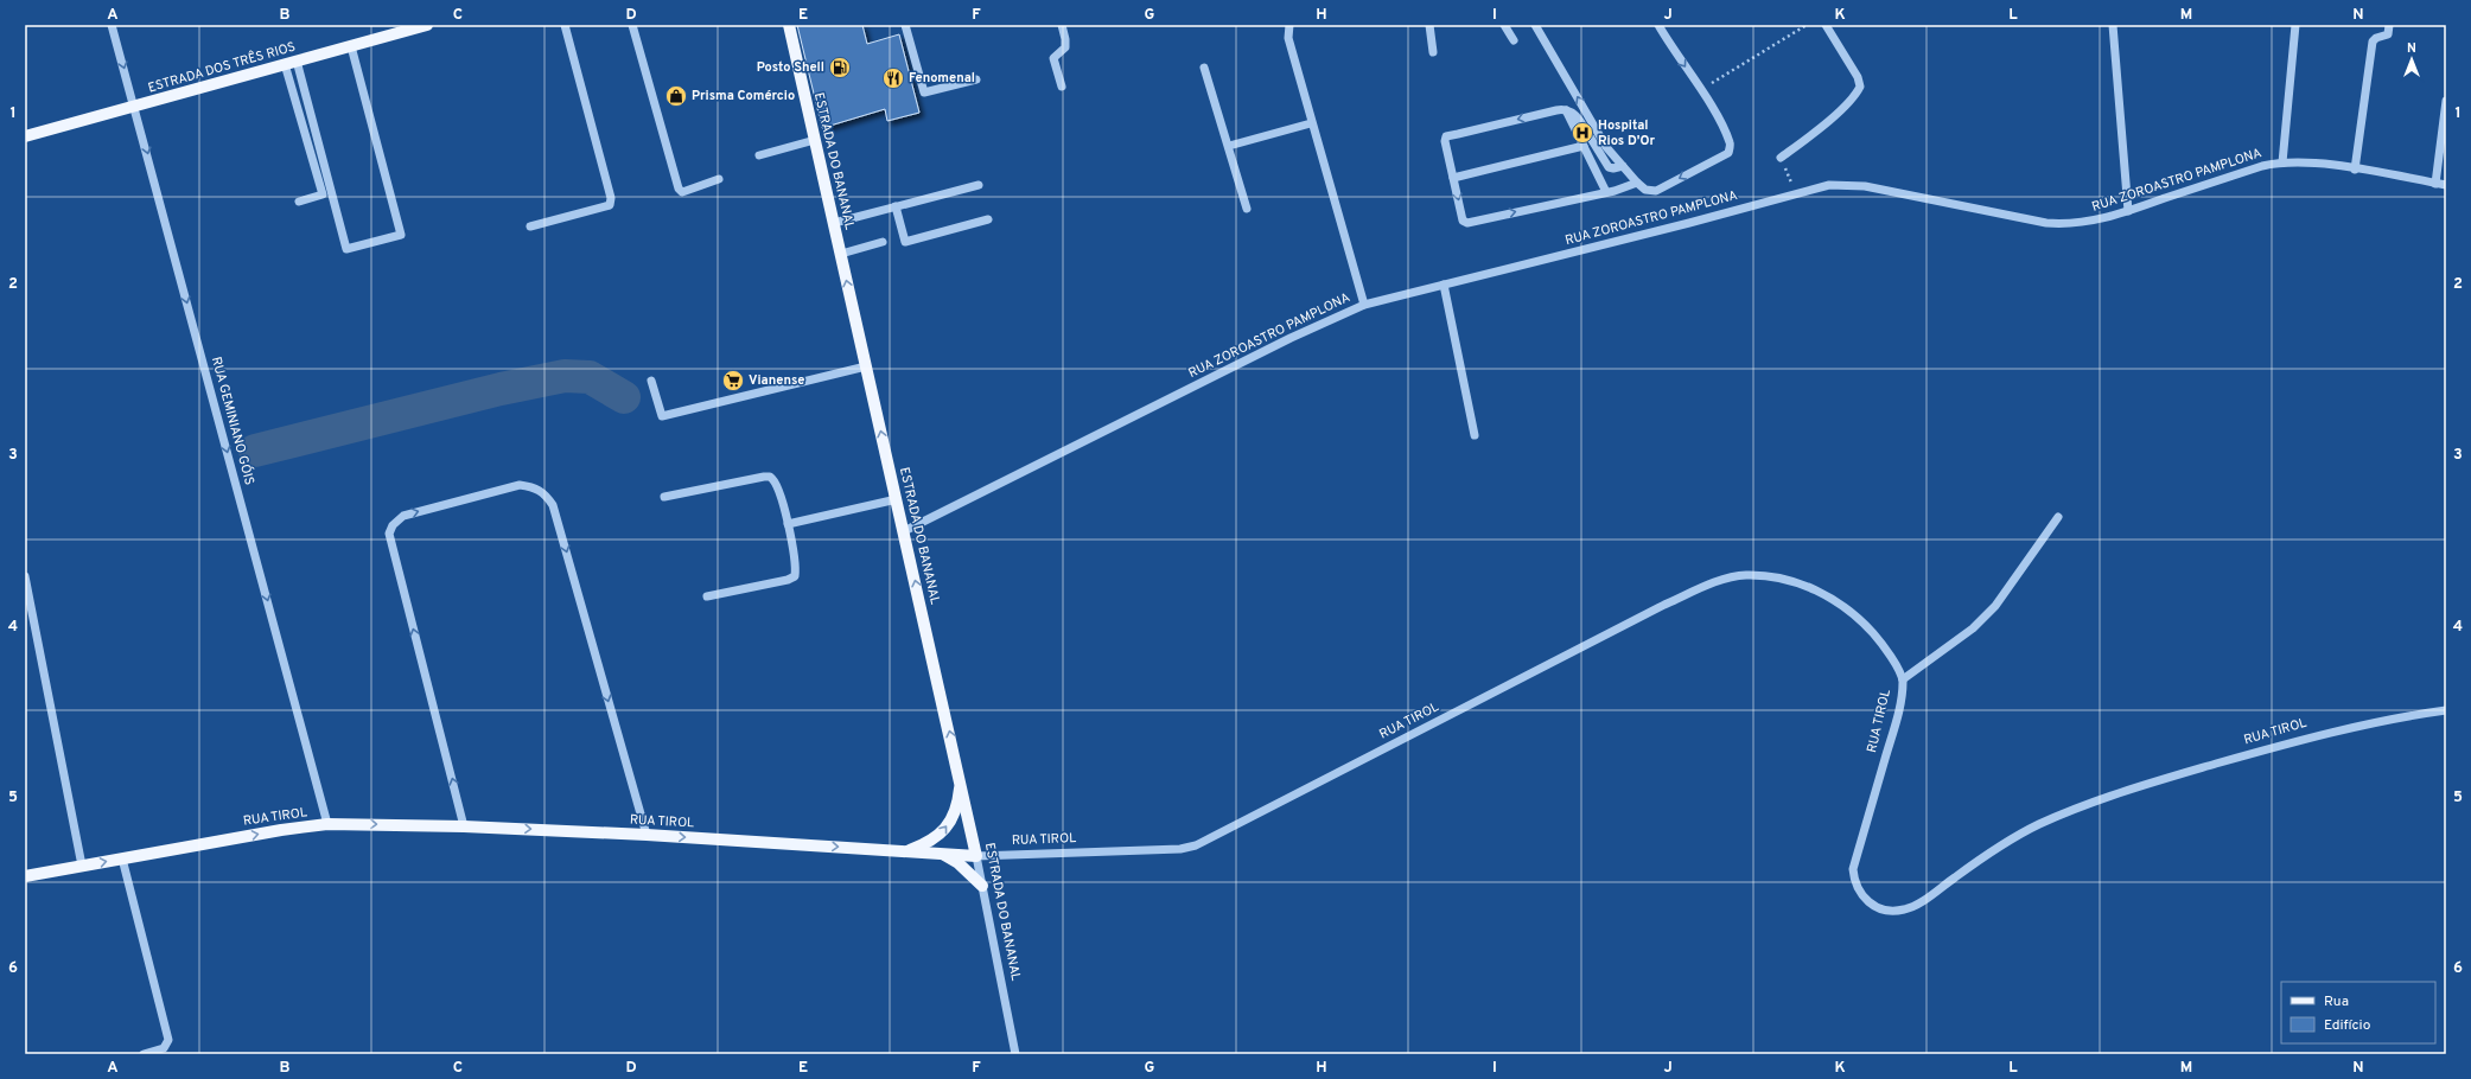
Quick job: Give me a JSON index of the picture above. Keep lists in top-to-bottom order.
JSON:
{
  "streets": {
    "main road": ["ESTRADA DOS TRÊS RIOS", "ESTRADA DO BANANAL", "RUA TIROL"],
    "street": ["RUA ZOROASTRO PAMPLONA", "RUA GEMINIANO GÓIS"]
  },
  "crossings": [
    ["ESTRADA DOS TRÊS RIOS", "RUA GEMINIANO GÓIS"],
    ["ESTRADA DO BANANAL", "RUA ZOROASTRO PAMPLONA"],
    ["ESTRADA DO BANANAL", "RUA TIROL"],
    ["RUA GEMINIANO GÓIS", "RUA TIROL"]
  ],
  "one_way": ["ESTRADA DO BANANAL", "RUA GEMINIANO GÓIS"],
  "places": {
    "fuel station": ["Posto Shell"],
    "restaurant": ["Fenomenal"],
    "shop": ["Prisma Comércio"],
    "hospital": ["Hospital Rios D'Or"],
    "supermarket": ["Vianense"]
  },
  "legend": ["Rua", "Edifício"],
  "north": "top",
  "grid": {
    "columns": [
      "A",
      "B",
      "C",
      "D",
      "E",
      "F",
      "G",
      "H",
      "I",
      "J",
      "K",
      "L",
      "M",
      "N"
    ],
    "rows": [
      "1",
      "2",
      "3",
      "4",
      "5",
      "6"
    ]
  }
}
